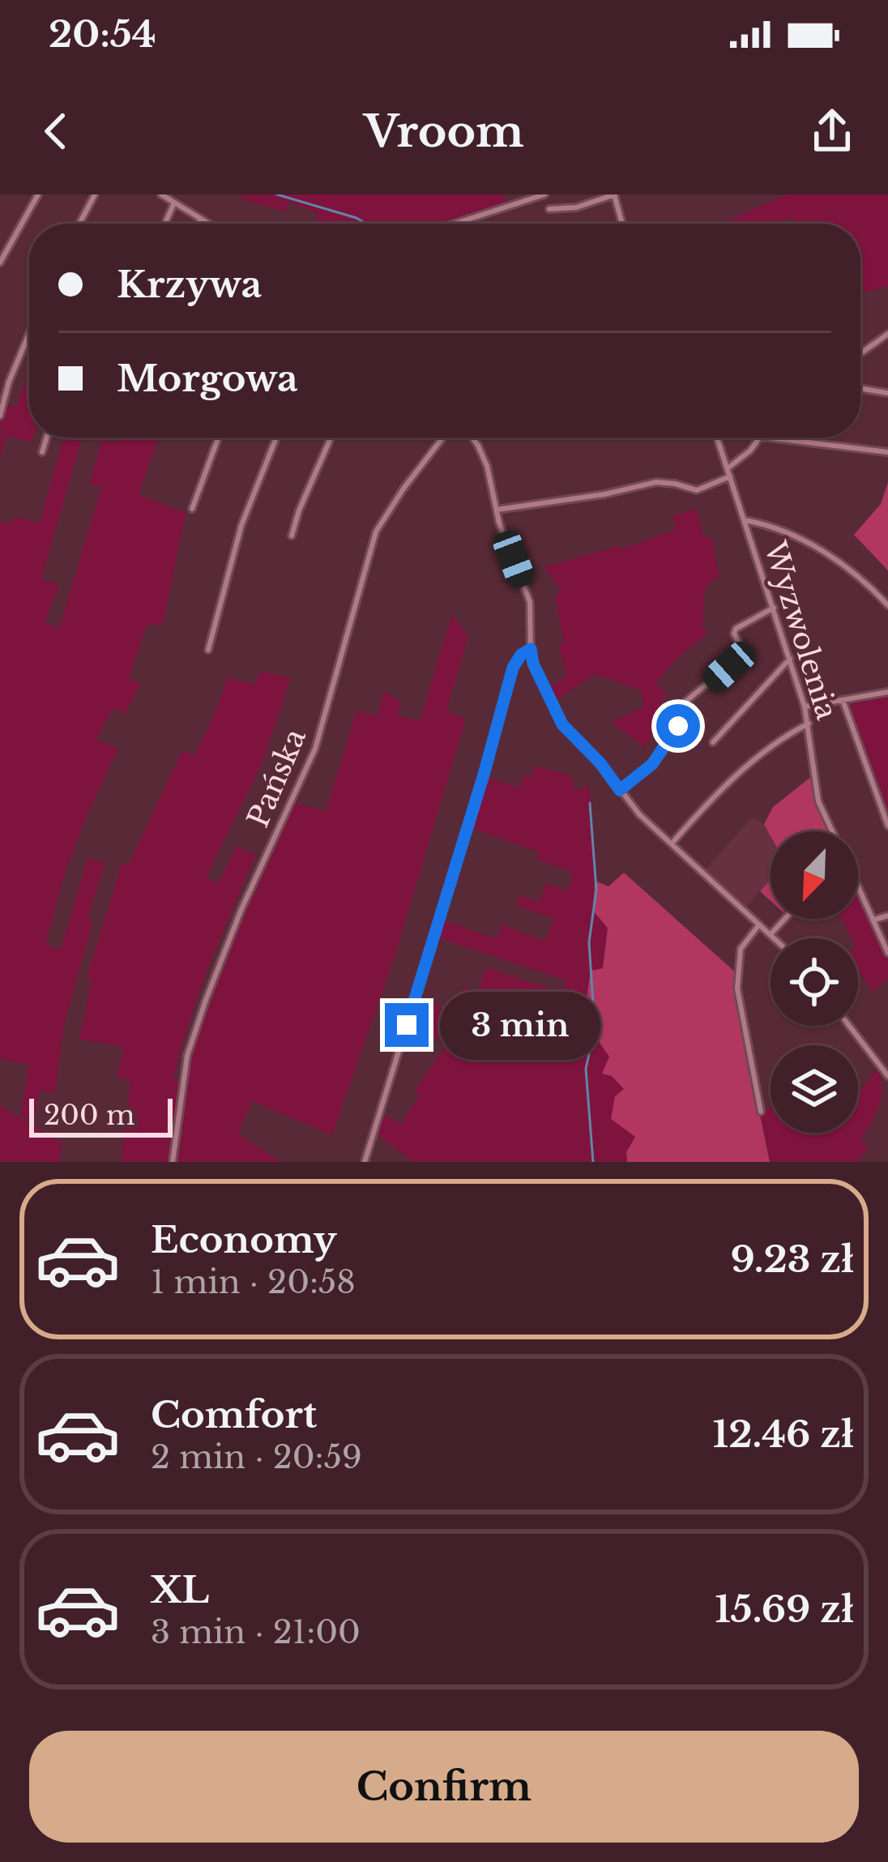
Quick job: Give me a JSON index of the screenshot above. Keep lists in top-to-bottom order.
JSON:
{
  "streets": {
    "street": ["Wyzwolenia", "Pańska"]
  },
  "scale_bar": "200 m",
  "north": "bottom left",
  "page": {
    "status": "20:54",
    "header": "Vroom",
    "banner": ["Krzywa", "Morgowa"],
    "bubble": "3 min",
    "scale": "200 m",
    "list": [
      {
        "name": "Economy",
        "note": "1 min · 20:58",
        "value": "9.23 zł"
      },
      {
        "name": "Comfort",
        "note": "2 min · 20:59",
        "value": "12.46 zł"
      },
      {
        "name": "XL",
        "note": "3 min · 21:00",
        "value": "15.69 zł"
      }
    ],
    "buttons": "Confirm"
  }
}
